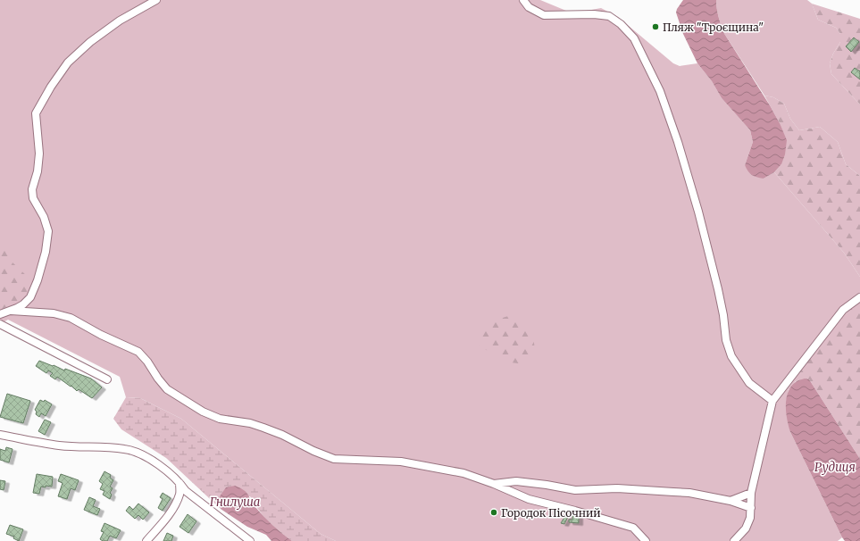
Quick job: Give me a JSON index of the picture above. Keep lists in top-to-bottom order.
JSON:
{
  "water": ["Рудиця", "Гнилуша"],
  "places": ["Пляж \"Троєщина\"", "Городок Пісочний"]
}
